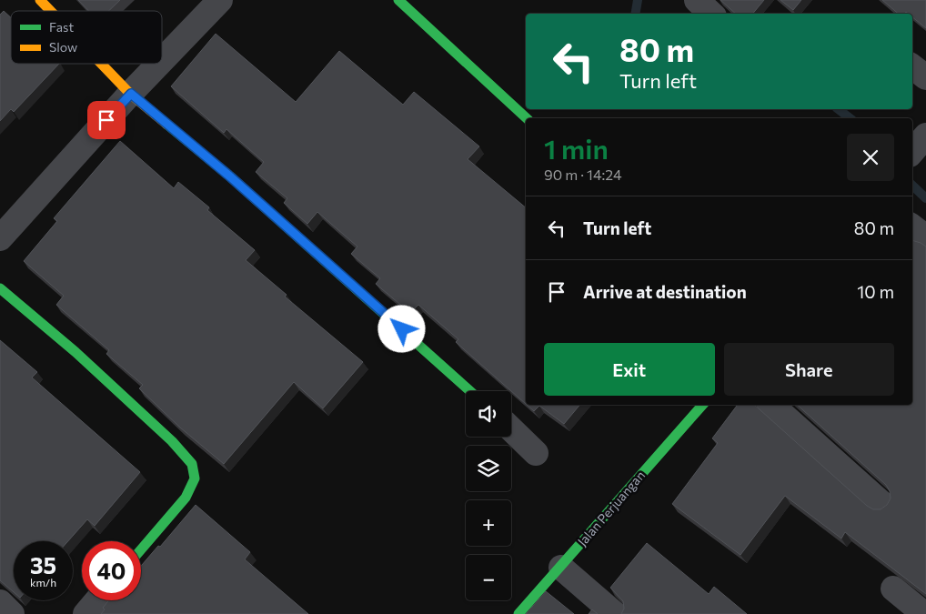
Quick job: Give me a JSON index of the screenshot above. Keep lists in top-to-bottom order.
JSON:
{
  "streets": {
    "street": ["Jalan Perjuangan"]
  },
  "legend": ["Fast", "Slow"],
  "page": {
    "turn": ["80 m", "Turn left"],
    "heading": ["1 min", "90 m · 14:24"],
    "list": [
      {
        "name": "Turn left",
        "value": "80 m"
      },
      {
        "name": "Arrive at destination",
        "value": "10 m"
      }
    ],
    "buttons": ["Exit", "Share"],
    "map_buttons": ["+", "−"],
    "speed": "35 km/h",
    "limit": "40"
  }
}
